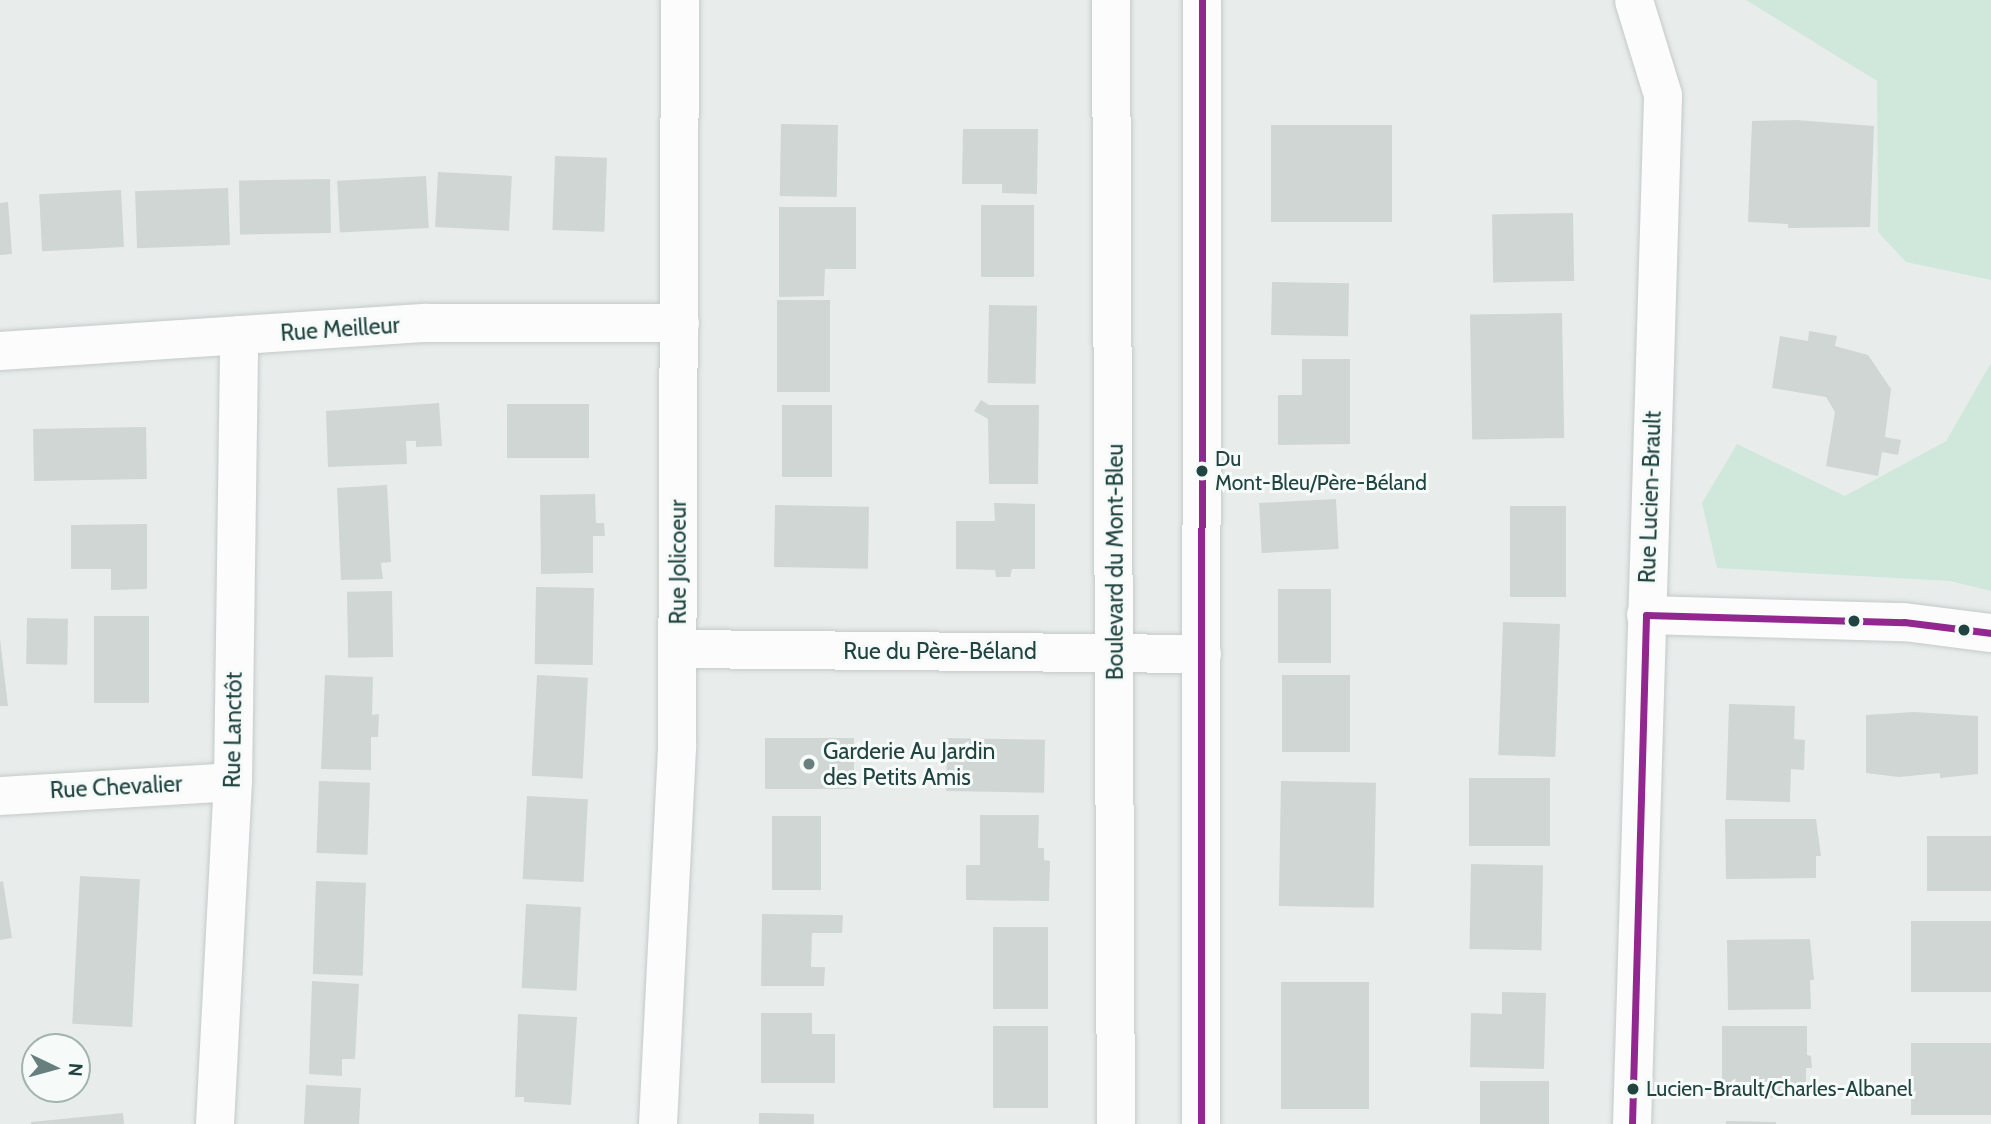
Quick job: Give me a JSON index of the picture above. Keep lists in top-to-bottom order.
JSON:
{
  "streets": {
    "street": [
      "Rue Meilleur",
      "Rue Lucien-Brault",
      "Rue Jolicoeur",
      "Boulevard du Mont-Bleu",
      "Rue du Père-Béland",
      "Rue Lanctôt",
      "Rue Chevalier"
    ]
  },
  "crossings": [
    ["Rue Meilleur", "Rue Jolicoeur"],
    ["Rue Meilleur", "Rue Lanctôt"],
    ["Rue Jolicoeur", "Rue du Père-Béland"],
    ["Boulevard du Mont-Bleu", "Rue du Père-Béland"],
    ["Rue Lanctôt", "Rue Chevalier"]
  ],
  "places": ["Du Mont-Bleu/Père-Béland", "Garderie Au Jardin des Petits Amis", "Lucien-Brault/Charles-Albanel"],
  "north": "right"
}
